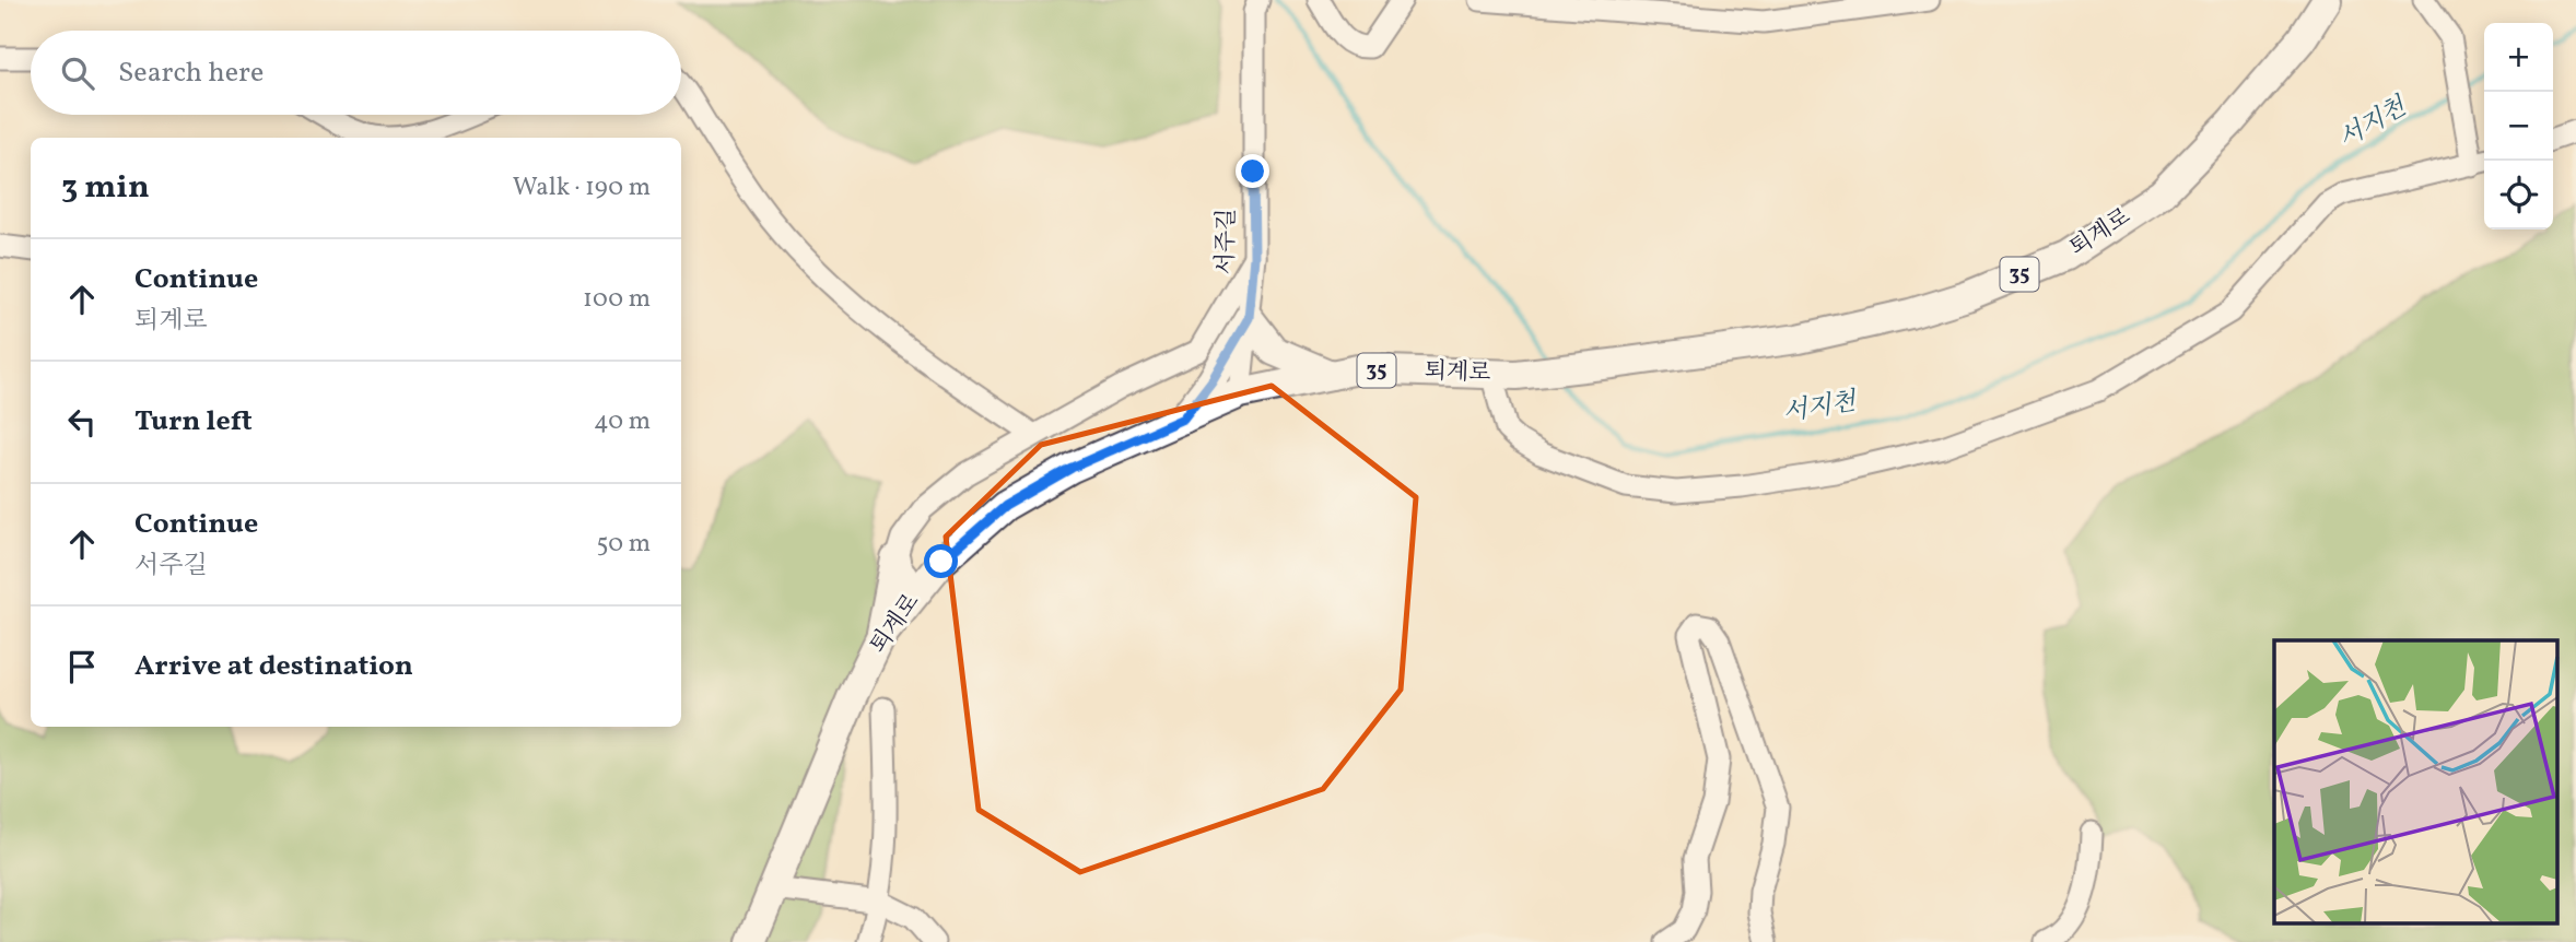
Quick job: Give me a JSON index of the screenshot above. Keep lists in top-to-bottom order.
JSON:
{
  "streets": {
    "main road": ["퇴계로", "35"],
    "street": ["서주길"]
  },
  "crossings": [
    ["퇴계로", "서주길"]
  ],
  "water": ["서지천"],
  "page": {
    "map_buttons": ["+", "−"],
    "search": "Search here",
    "heading": ["3 min", "Walk · 190 m"],
    "list": [
      ["Continue", "퇴계로", "100 m"],
      ["Turn left", "40 m"],
      ["Continue", "서주길", "50 m"],
      "Arrive at destination"
    ]
  }
}
